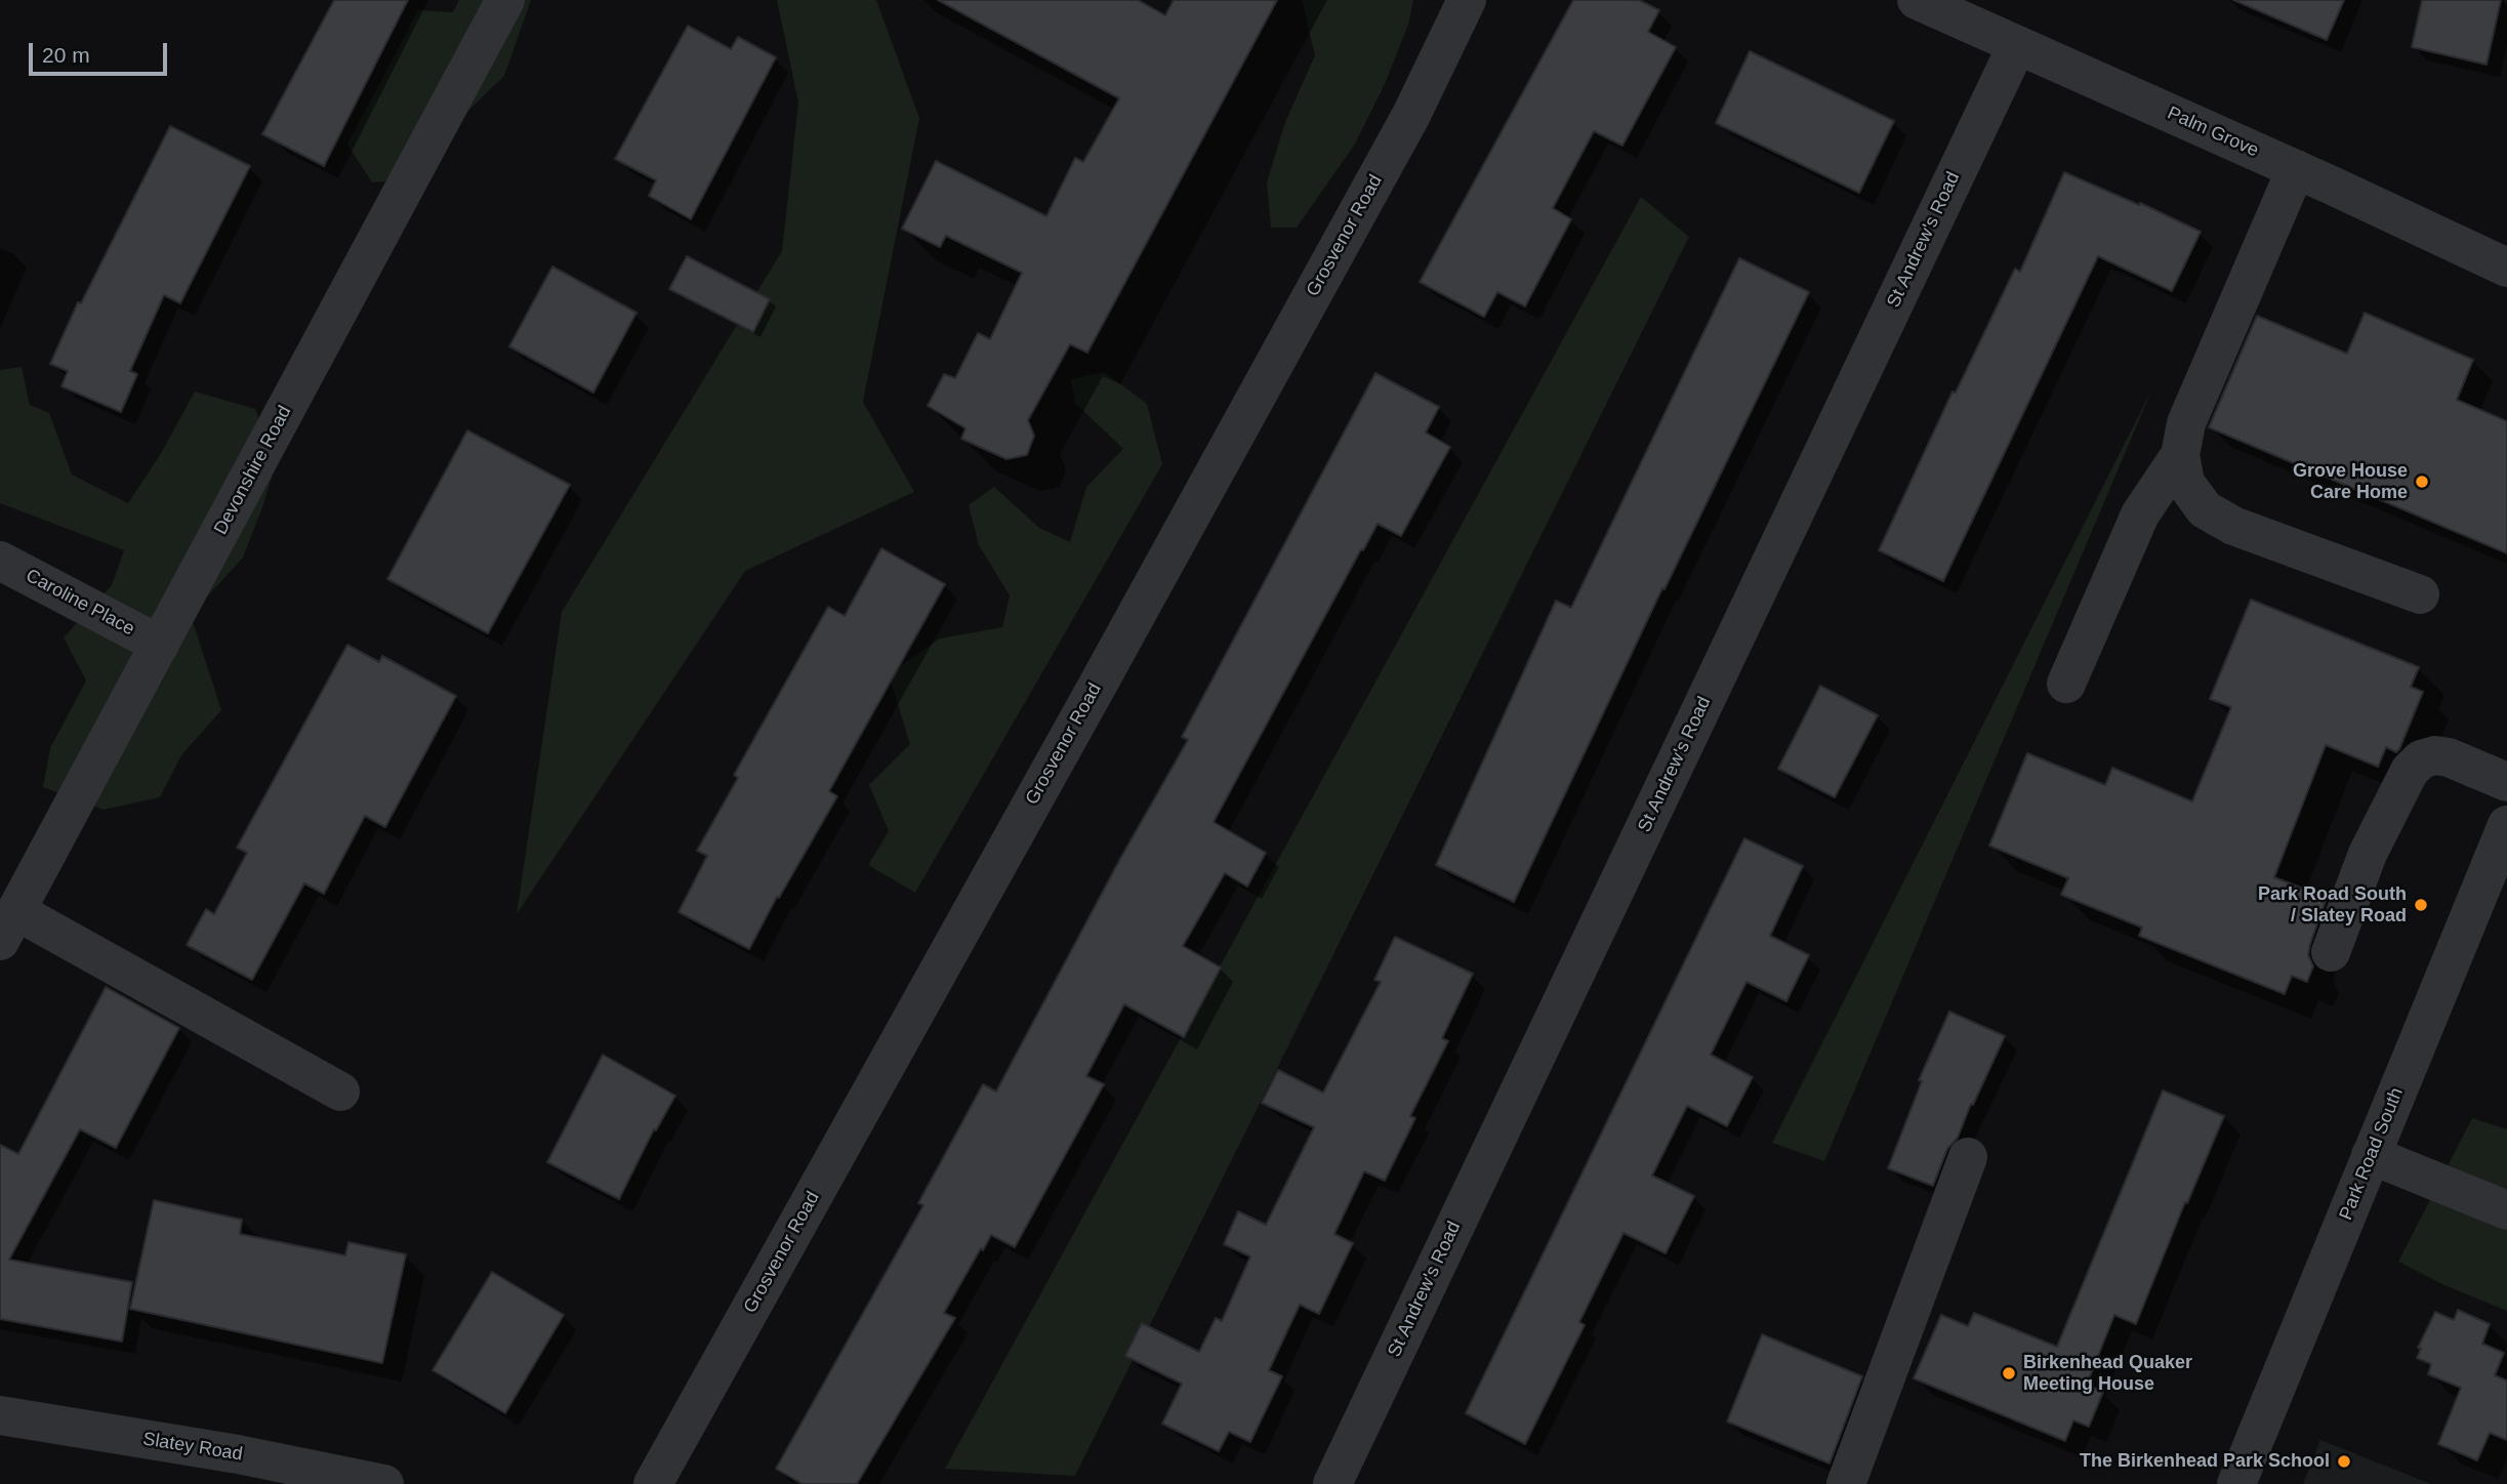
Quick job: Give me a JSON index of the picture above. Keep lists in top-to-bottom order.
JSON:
{
  "streets": {
    "street": [
      "Palm Grove",
      "Grosvenor Road",
      "St Andrew's Road",
      "Devonshire Road",
      "Caroline Place",
      "Park Road South",
      "Slatey Road"
    ]
  },
  "crossings": [
    ["Palm Grove", "St Andrew's Road"],
    ["Devonshire Road", "Caroline Place"]
  ],
  "places": [
    "Grove House Care Home",
    "Park Road South / Slatey Road",
    "Birkenhead Quaker Meeting House",
    "The Birkenhead Park School"
  ],
  "scale_bar": "20 m"
}
